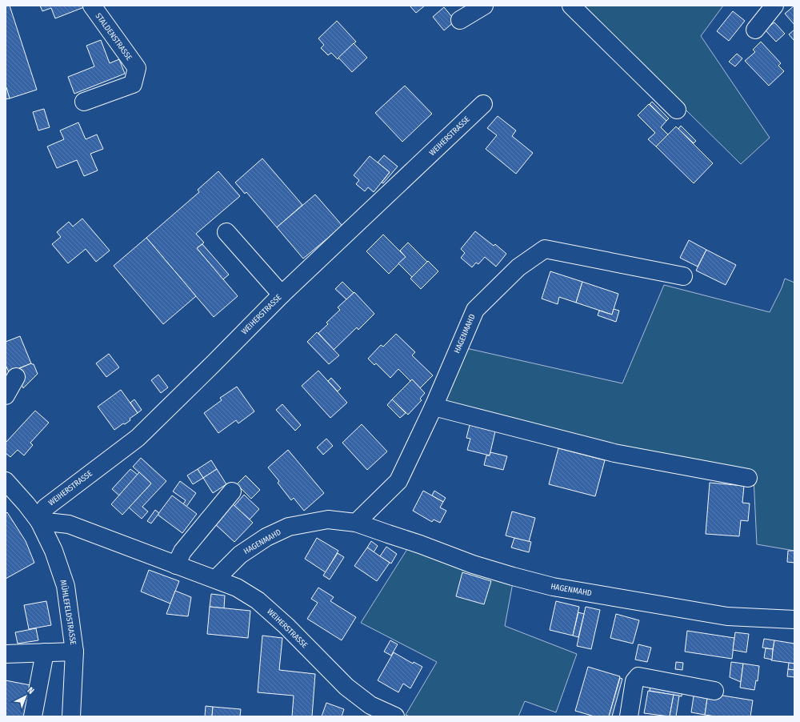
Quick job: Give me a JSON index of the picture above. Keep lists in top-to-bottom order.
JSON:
{
  "streets": {
    "street": [
      "STALDENSTRASSE",
      "WEIHERSTRASSE",
      "HAGENMAHD",
      "MÜHLEFELDSTRASSE"
    ]
  },
  "crossings": [
    ["WEIHERSTRASSE", "HAGENMAHD"],
    ["WEIHERSTRASSE", "MÜHLEFELDSTRASSE"]
  ],
  "north": "top right"
}
